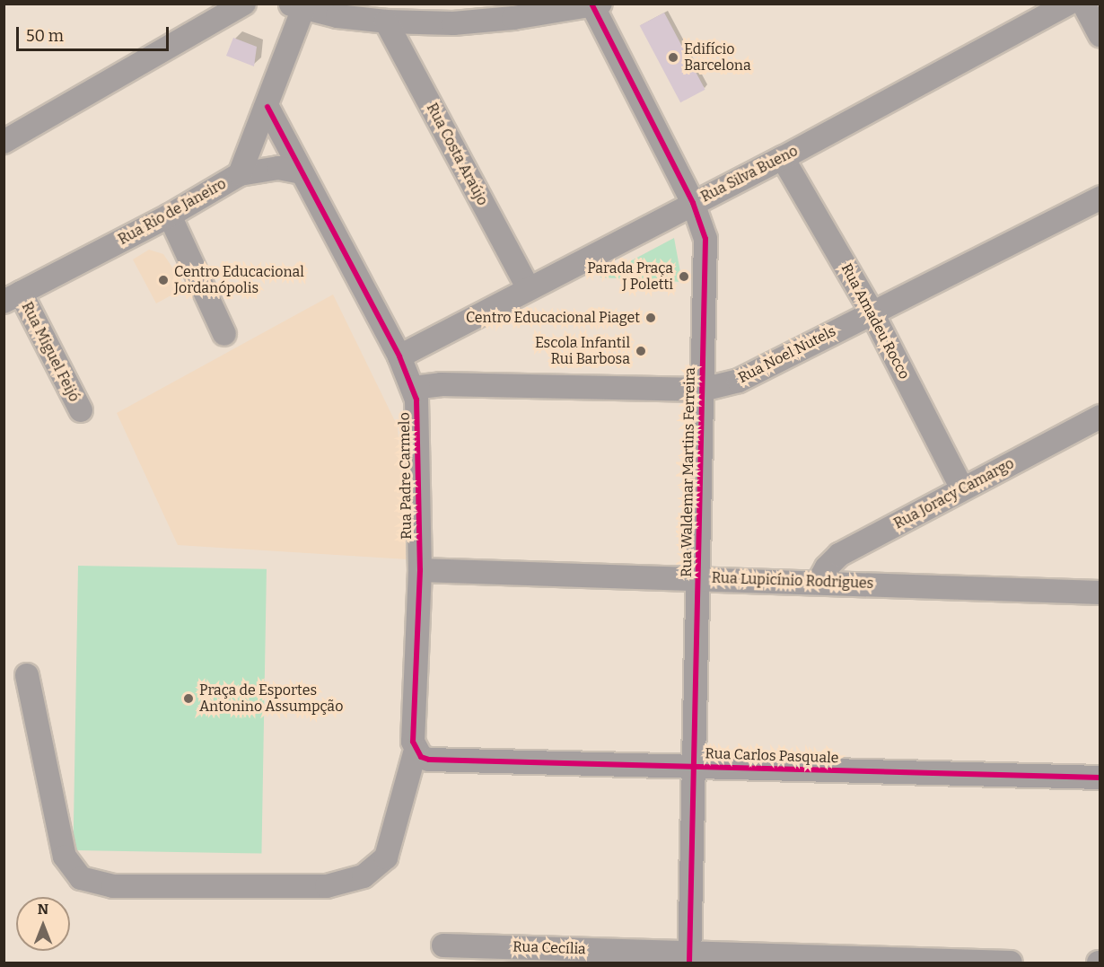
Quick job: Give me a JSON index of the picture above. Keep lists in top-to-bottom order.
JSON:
{
  "streets": {
    "street": [
      "Rua Costa Araújo",
      "Rua Silva Bueno",
      "Rua Rio de Janeiro",
      "Rua Amadeu Rocco",
      "Rua Miguel Feijó",
      "Rua Noel Nutels",
      "Rua Waldemar Martins Ferreira",
      "Rua Padre Carmelo",
      "Rua Joracy Camargo",
      "Rua Lupicínio Rodrigues",
      "Rua Carlos Pasquale",
      "Rua Cecília"
    ]
  },
  "crossings": [
    ["Rua Costa Araújo", "Rua Silva Bueno"],
    ["Rua Silva Bueno", "Rua Amadeu Rocco"],
    ["Rua Silva Bueno", "Rua Waldemar Martins Ferreira"],
    ["Rua Silva Bueno", "Rua Padre Carmelo"],
    ["Rua Rio de Janeiro", "Rua Miguel Feijó"],
    ["Rua Rio de Janeiro", "Rua Padre Carmelo"],
    ["Rua Amadeu Rocco", "Rua Noel Nutels"],
    ["Rua Amadeu Rocco", "Rua Joracy Camargo"],
    ["Rua Noel Nutels", "Rua Waldemar Martins Ferreira"],
    ["Rua Noel Nutels", "Rua Padre Carmelo"],
    ["Rua Waldemar Martins Ferreira", "Rua Lupicínio Rodrigues"],
    ["Rua Waldemar Martins Ferreira", "Rua Carlos Pasquale"],
    ["Rua Waldemar Martins Ferreira", "Rua Cecília"],
    ["Rua Padre Carmelo", "Rua Lupicínio Rodrigues"],
    ["Rua Padre Carmelo", "Rua Carlos Pasquale"],
    ["Rua Joracy Camargo", "Rua Lupicínio Rodrigues"]
  ],
  "places": [
    "Edifício Barcelona",
    "Parada Praça J Poletti",
    "Centro Educacional Jordanópolis",
    "Centro Educacional Piaget",
    "Escola Infantil Rui Barbosa",
    "Praça de Esportes Antonino Assumpção"
  ],
  "scale_bar": "50 m",
  "north": "top"
}
